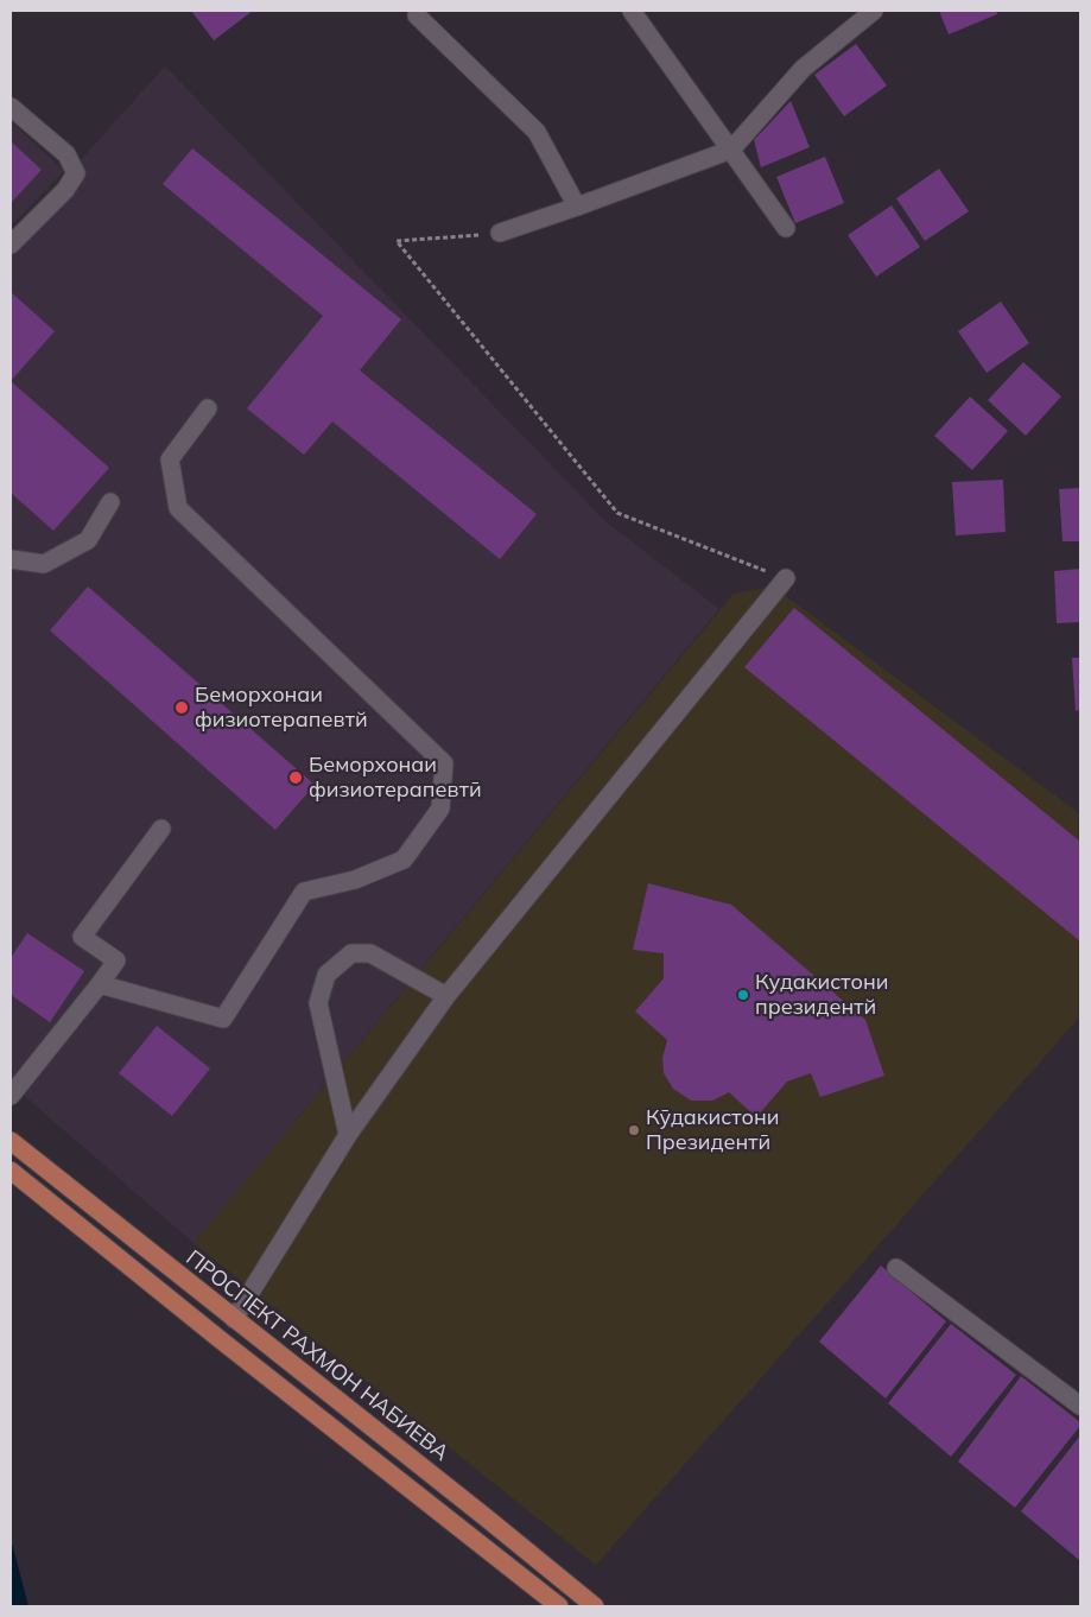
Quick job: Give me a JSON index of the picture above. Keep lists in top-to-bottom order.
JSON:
{
  "streets": {
    "main road": ["ПРОСПЕКТ РАХМОН НАБИЕВА"]
  },
  "places": [
    "Беморхонаи физиотерапевтй",
    "Беморхонаи физиотерапевтӣ",
    "Кудакистони президентй",
    "Кӯдакистони Президентӣ"
  ]
}
